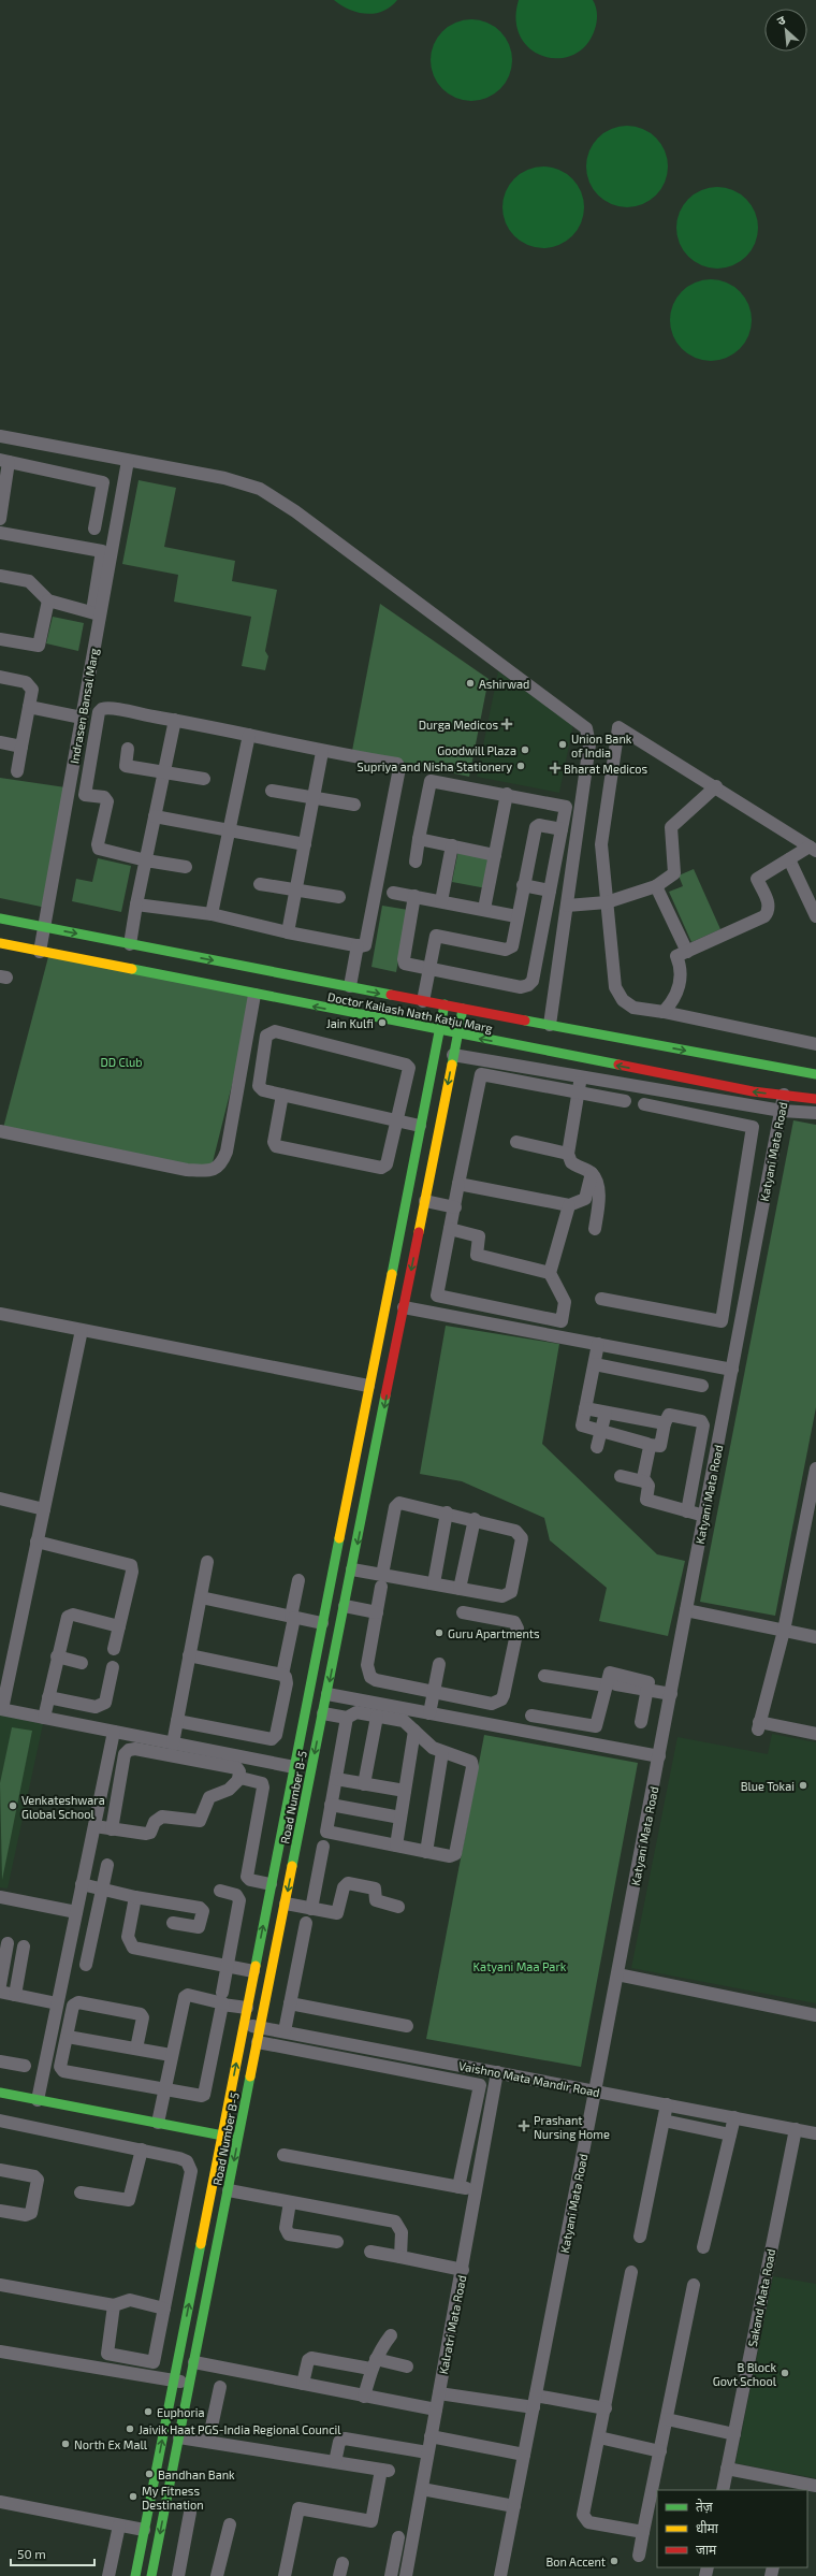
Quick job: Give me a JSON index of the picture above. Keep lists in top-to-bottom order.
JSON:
{
  "streets": {
    "street": [
      "Indrasen Bansal Marg",
      "Doctor Kailash Nath Katju Marg",
      "Katyani Mata Road",
      "Road Number B-5",
      "Vaishno Mata Mandir Road",
      "Sakand Mata Road",
      "Kalratri Mata Road"
    ]
  },
  "crossings": [
    ["Indrasen Bansal Marg", "Doctor Kailash Nath Katju Marg"],
    ["Doctor Kailash Nath Katju Marg", "Katyani Mata Road"],
    ["Doctor Kailash Nath Katju Marg", "Road Number B-5"],
    ["Katyani Mata Road", "Vaishno Mata Mandir Road"],
    ["Road Number B-5", "Vaishno Mata Mandir Road"],
    ["Vaishno Mata Mandir Road", "Sakand Mata Road"],
    ["Vaishno Mata Mandir Road", "Kalratri Mata Road"]
  ],
  "parks": ["DD Club", "Katyani Maa Park"],
  "places": {
    "other": [
      "Ashirwad",
      "Union Bank of India",
      "Goodwill Plaza",
      "Supriya and Nisha Stationery",
      "Jain Kulfi",
      "Guru Apartments",
      "Blue Tokai",
      "Venkateshwara Global School",
      "B Block Govt School",
      "Euphoria",
      "Jaivik Haat PGS-India Regional Council",
      "North Ex Mall",
      "Bandhan Bank",
      "My Fitness Destination",
      "Bon Accent"
    ],
    "health": ["Durga Medicos", "Bharat Medicos", "Prashant Nursing Home"]
  },
  "legend": ["तेज़", "धीमा", "जाम"],
  "scale_bar": "50 m",
  "north": "top left"
}
